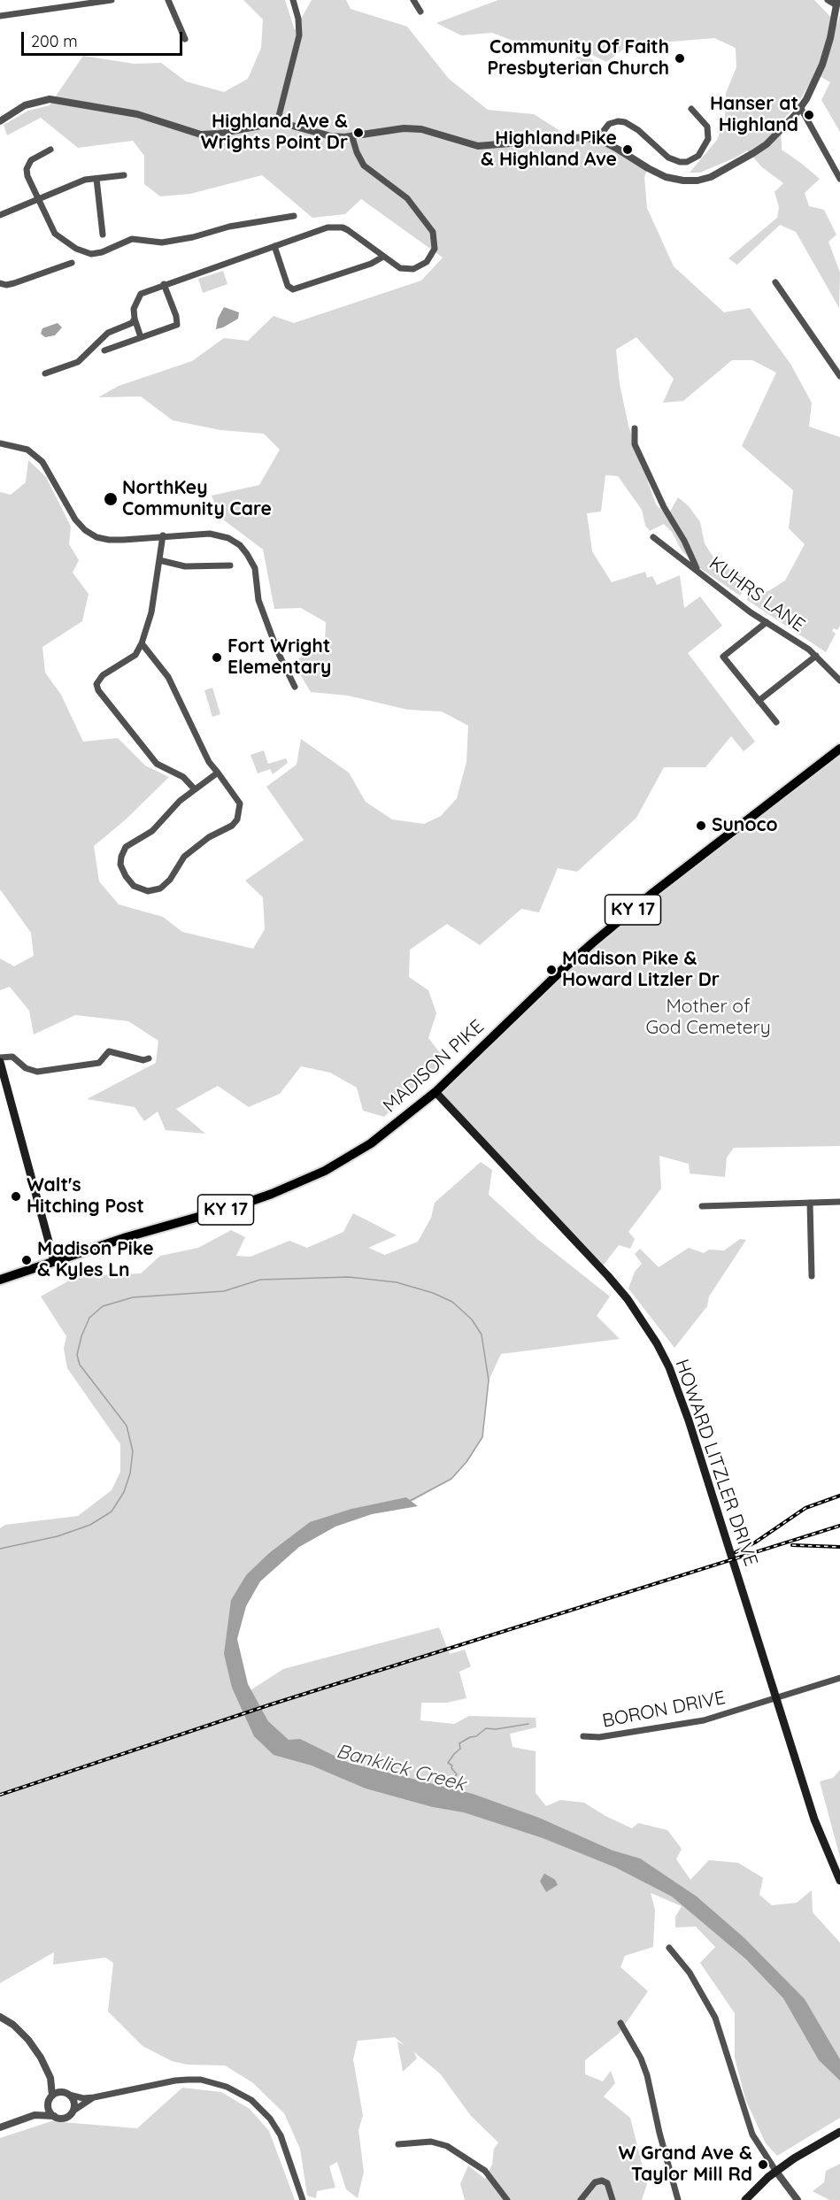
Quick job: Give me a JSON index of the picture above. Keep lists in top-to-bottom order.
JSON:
{
  "streets": {
    "main road": ["KY 17", "MADISON PIKE", "HOWARD LITZLER DRIVE"],
    "street": ["KUHRS LANE", "BORON DRIVE"]
  },
  "crossings": [
    ["MADISON PIKE", "HOWARD LITZLER DRIVE"],
    ["HOWARD LITZLER DRIVE", "BORON DRIVE"]
  ],
  "water": ["Banklick Creek"],
  "parks": ["Mother of God Cemetery"],
  "places": [
    "Community Of Faith Presbyterian Church",
    "Hanser at Highland",
    "Highland Ave & Wrights Point Dr",
    "Highland Pike & Highland Ave",
    "NorthKey Community Care",
    "Fort Wright Elementary",
    "Sunoco",
    "Madison Pike & Howard Litzler Dr",
    "Walt's Hitching Post",
    "Madison Pike & Kyles Ln",
    "W Grand Ave & Taylor Mill Rd"
  ],
  "scale_bar": "200 m"
}
